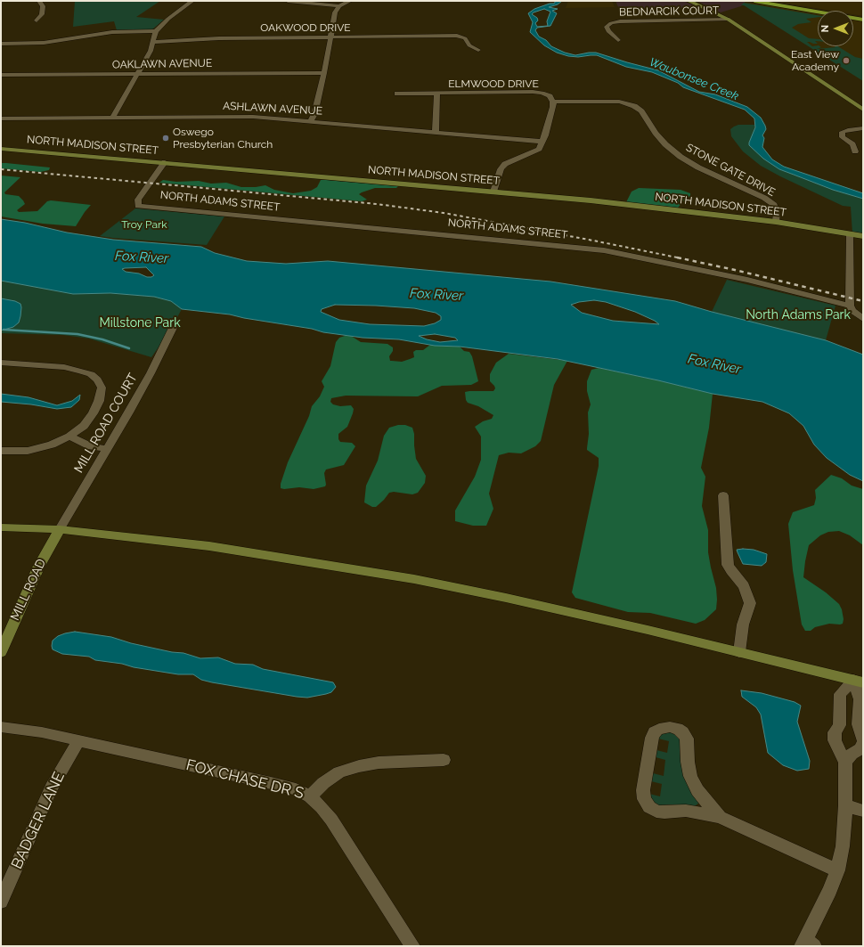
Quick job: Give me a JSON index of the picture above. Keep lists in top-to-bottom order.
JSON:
{
  "streets": {
    "street": [
      "BEDNARCIK COURT",
      "OAKWOOD DRIVE",
      "OAKLAWN AVENUE",
      "ELMWOOD DRIVE",
      "ASHLAWN AVENUE",
      "NORTH MADISON STREET",
      "STONE GATE DRIVE",
      "NORTH ADAMS STREET",
      "MILL ROAD COURT",
      "MILL ROAD",
      "FOX CHASE DR S",
      "BADGER LANE"
    ]
  },
  "crossings": [
    ["ELMWOOD DRIVE", "ASHLAWN AVENUE"],
    ["ELMWOOD DRIVE", "STONE GATE DRIVE"],
    ["NORTH MADISON STREET", "STONE GATE DRIVE"],
    ["NORTH MADISON STREET", "NORTH ADAMS STREET"],
    ["MILL ROAD COURT", "MILL ROAD"],
    ["FOX CHASE DR S", "BADGER LANE"]
  ],
  "water": ["Waubonsee Creek", "Fox River"],
  "parks": ["Troy Park", "North Adams Park", "Millstone Park"],
  "places": ["East View Academy", "Oswego Presbyterian Church"],
  "north": "left"
}
